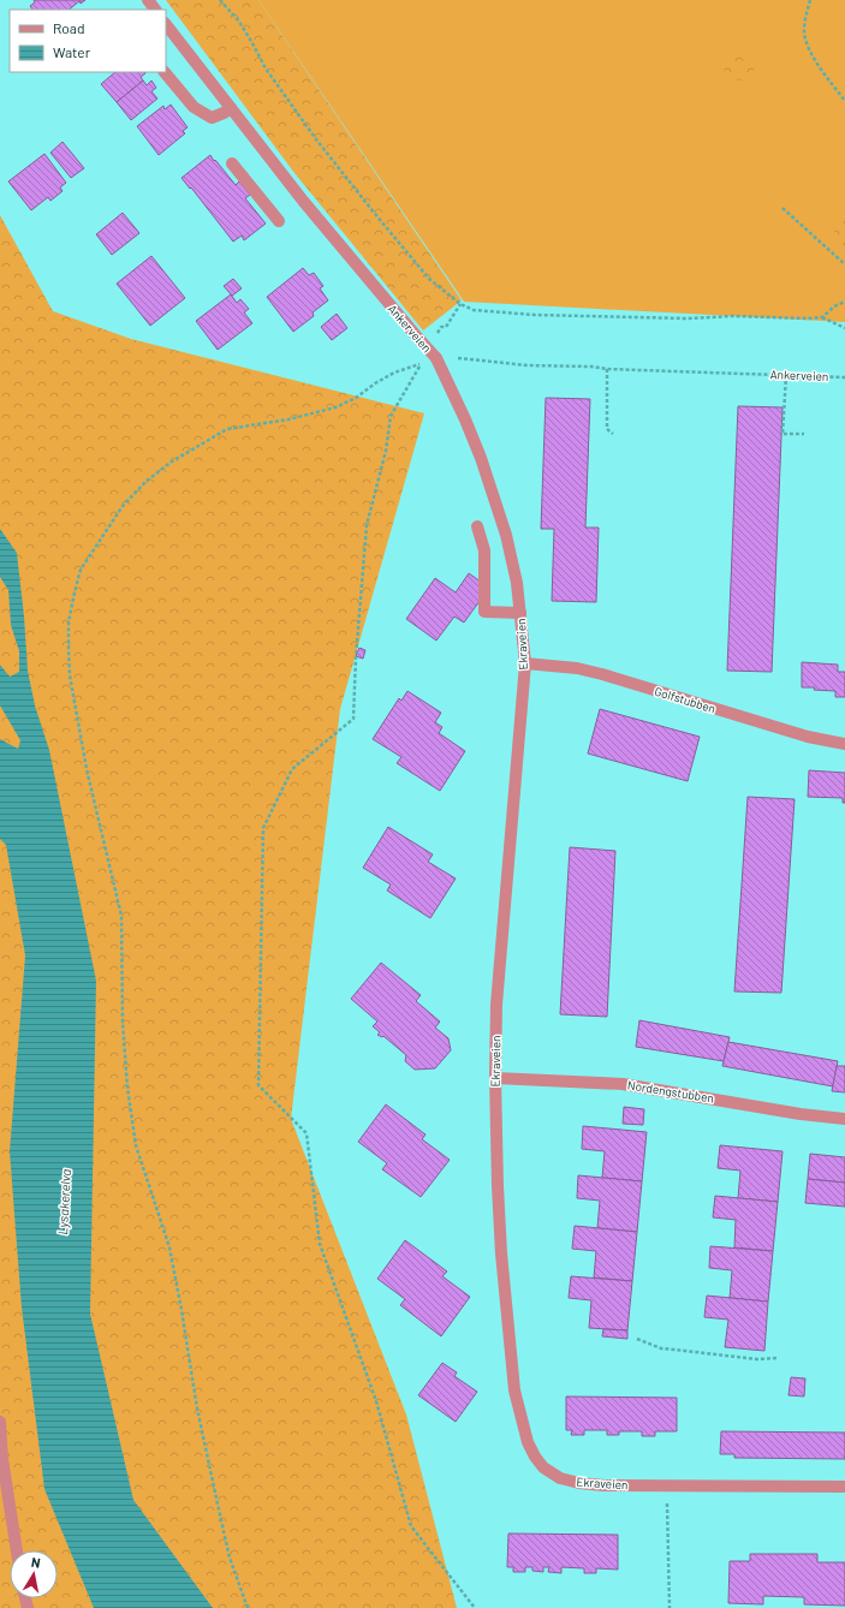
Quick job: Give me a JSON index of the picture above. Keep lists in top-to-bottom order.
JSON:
{
  "streets": {
    "street": [
      "Ankerveien",
      "Ekraveien",
      "Golfstubben",
      "Nordengstubben"
    ]
  },
  "crossings": [
    ["Ankerveien", "Ekraveien"],
    ["Ekraveien", "Golfstubben"],
    ["Ekraveien", "Nordengstubben"]
  ],
  "water": ["Lysakerelva"],
  "legend": ["Road", "Water"],
  "north": "top"
}
